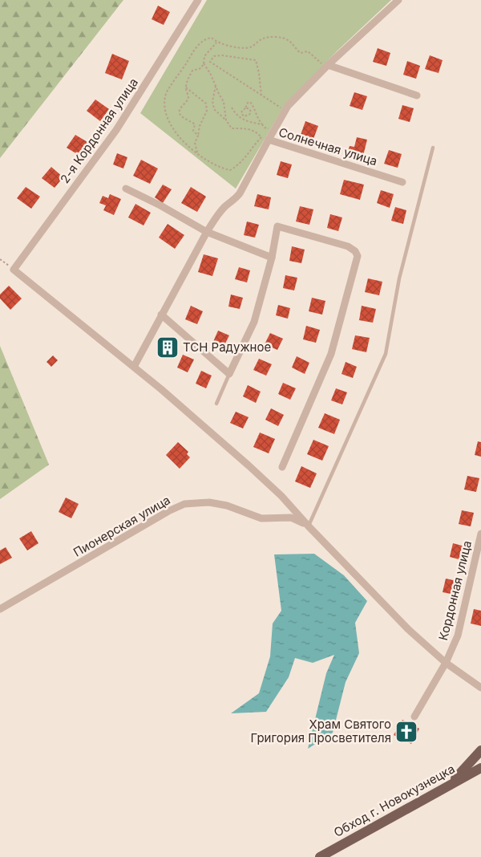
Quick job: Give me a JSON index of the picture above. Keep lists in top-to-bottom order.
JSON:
{
  "streets": {
    "main road": ["Обход г. Новокузнецка"],
    "street": [
      "2-я Кордонная улица",
      "Солнечная улица",
      "Пионерская улица",
      "Кордонная улица"
    ]
  },
  "places": {
    "building": ["ТСН Радужное"],
    "church": ["Храм Святого Григория Просветителя"]
  }
}
